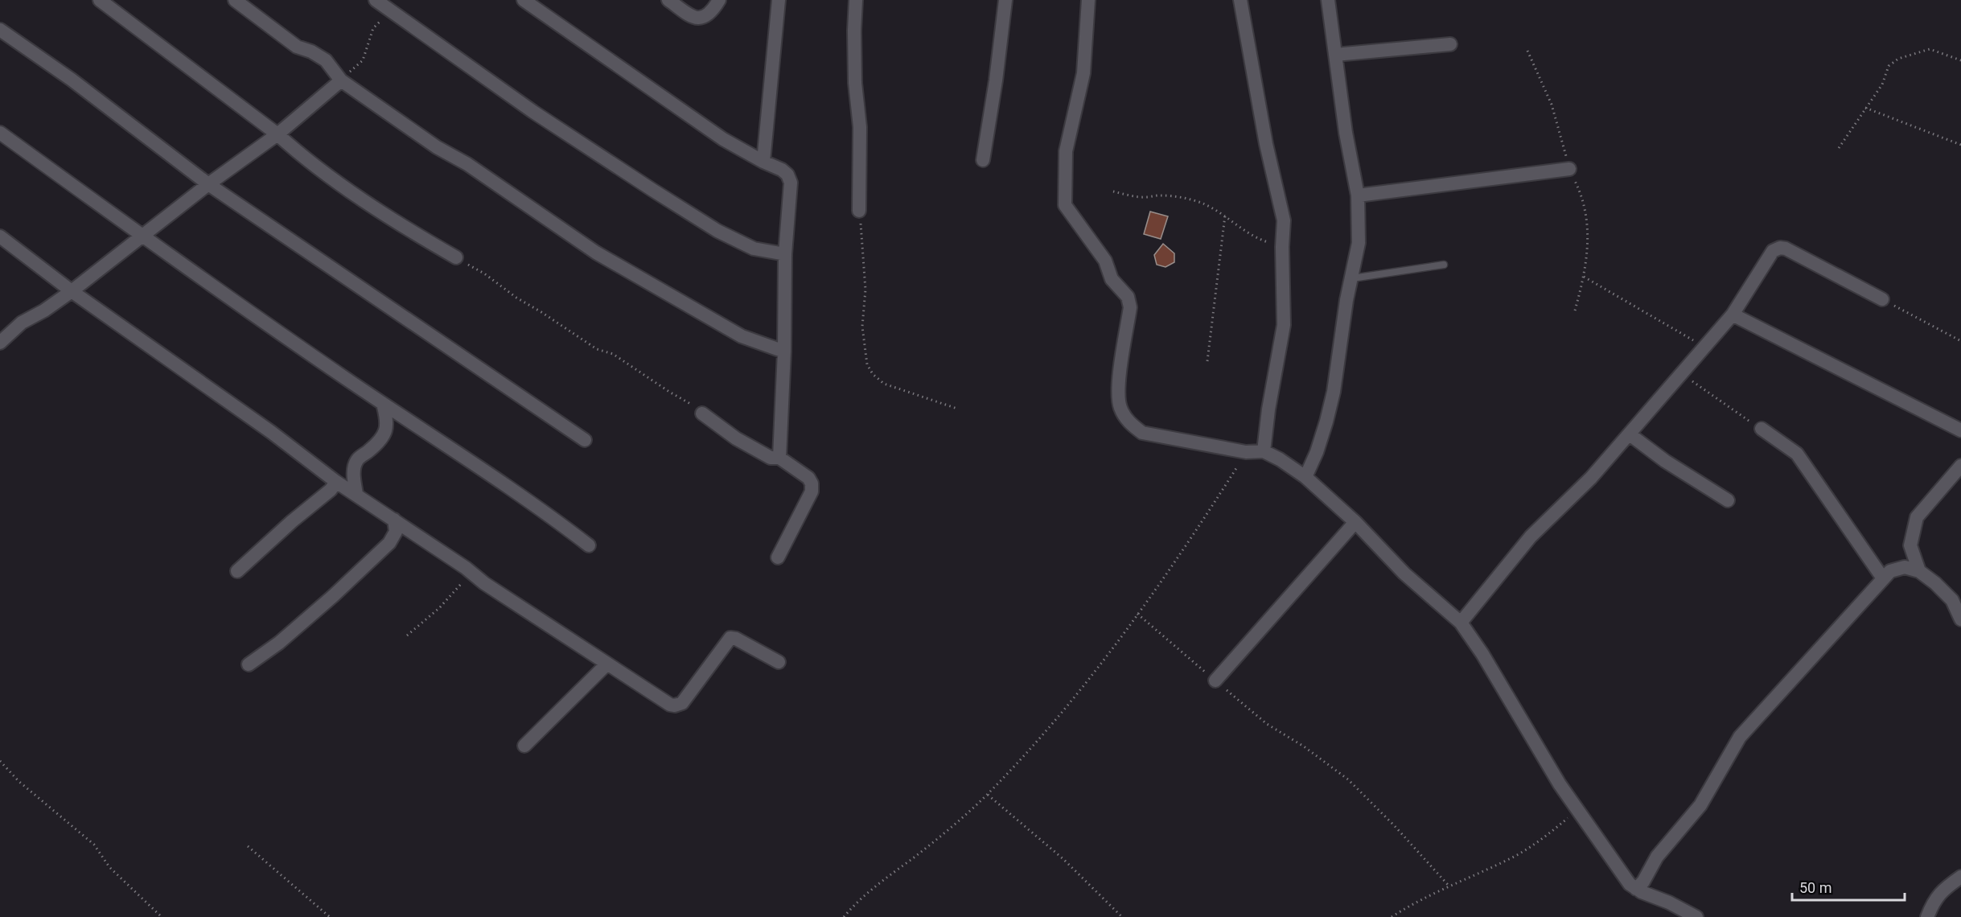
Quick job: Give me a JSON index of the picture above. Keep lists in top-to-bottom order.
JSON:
{
  "scale_bar": "50 m"
}
